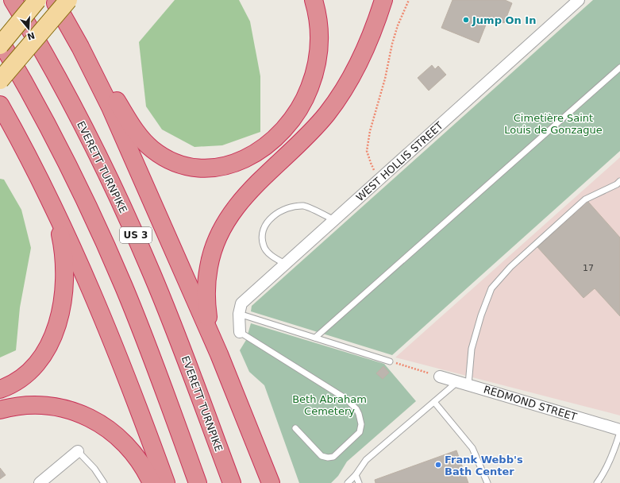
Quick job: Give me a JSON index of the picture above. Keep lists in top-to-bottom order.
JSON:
{
  "streets": {
    "highway": ["EVERETT TURNPIKE", "US 3"],
    "street": ["WEST HOLLIS STREET", "REDMOND STREET"]
  },
  "parks": ["Cimetière Saint Louis de Gonzague", "Beth Abraham Cemetery"],
  "places": ["Jump On In", "Frank Webb's Bath Center"],
  "house_numbers": ["17"],
  "north": "bottom"
}
